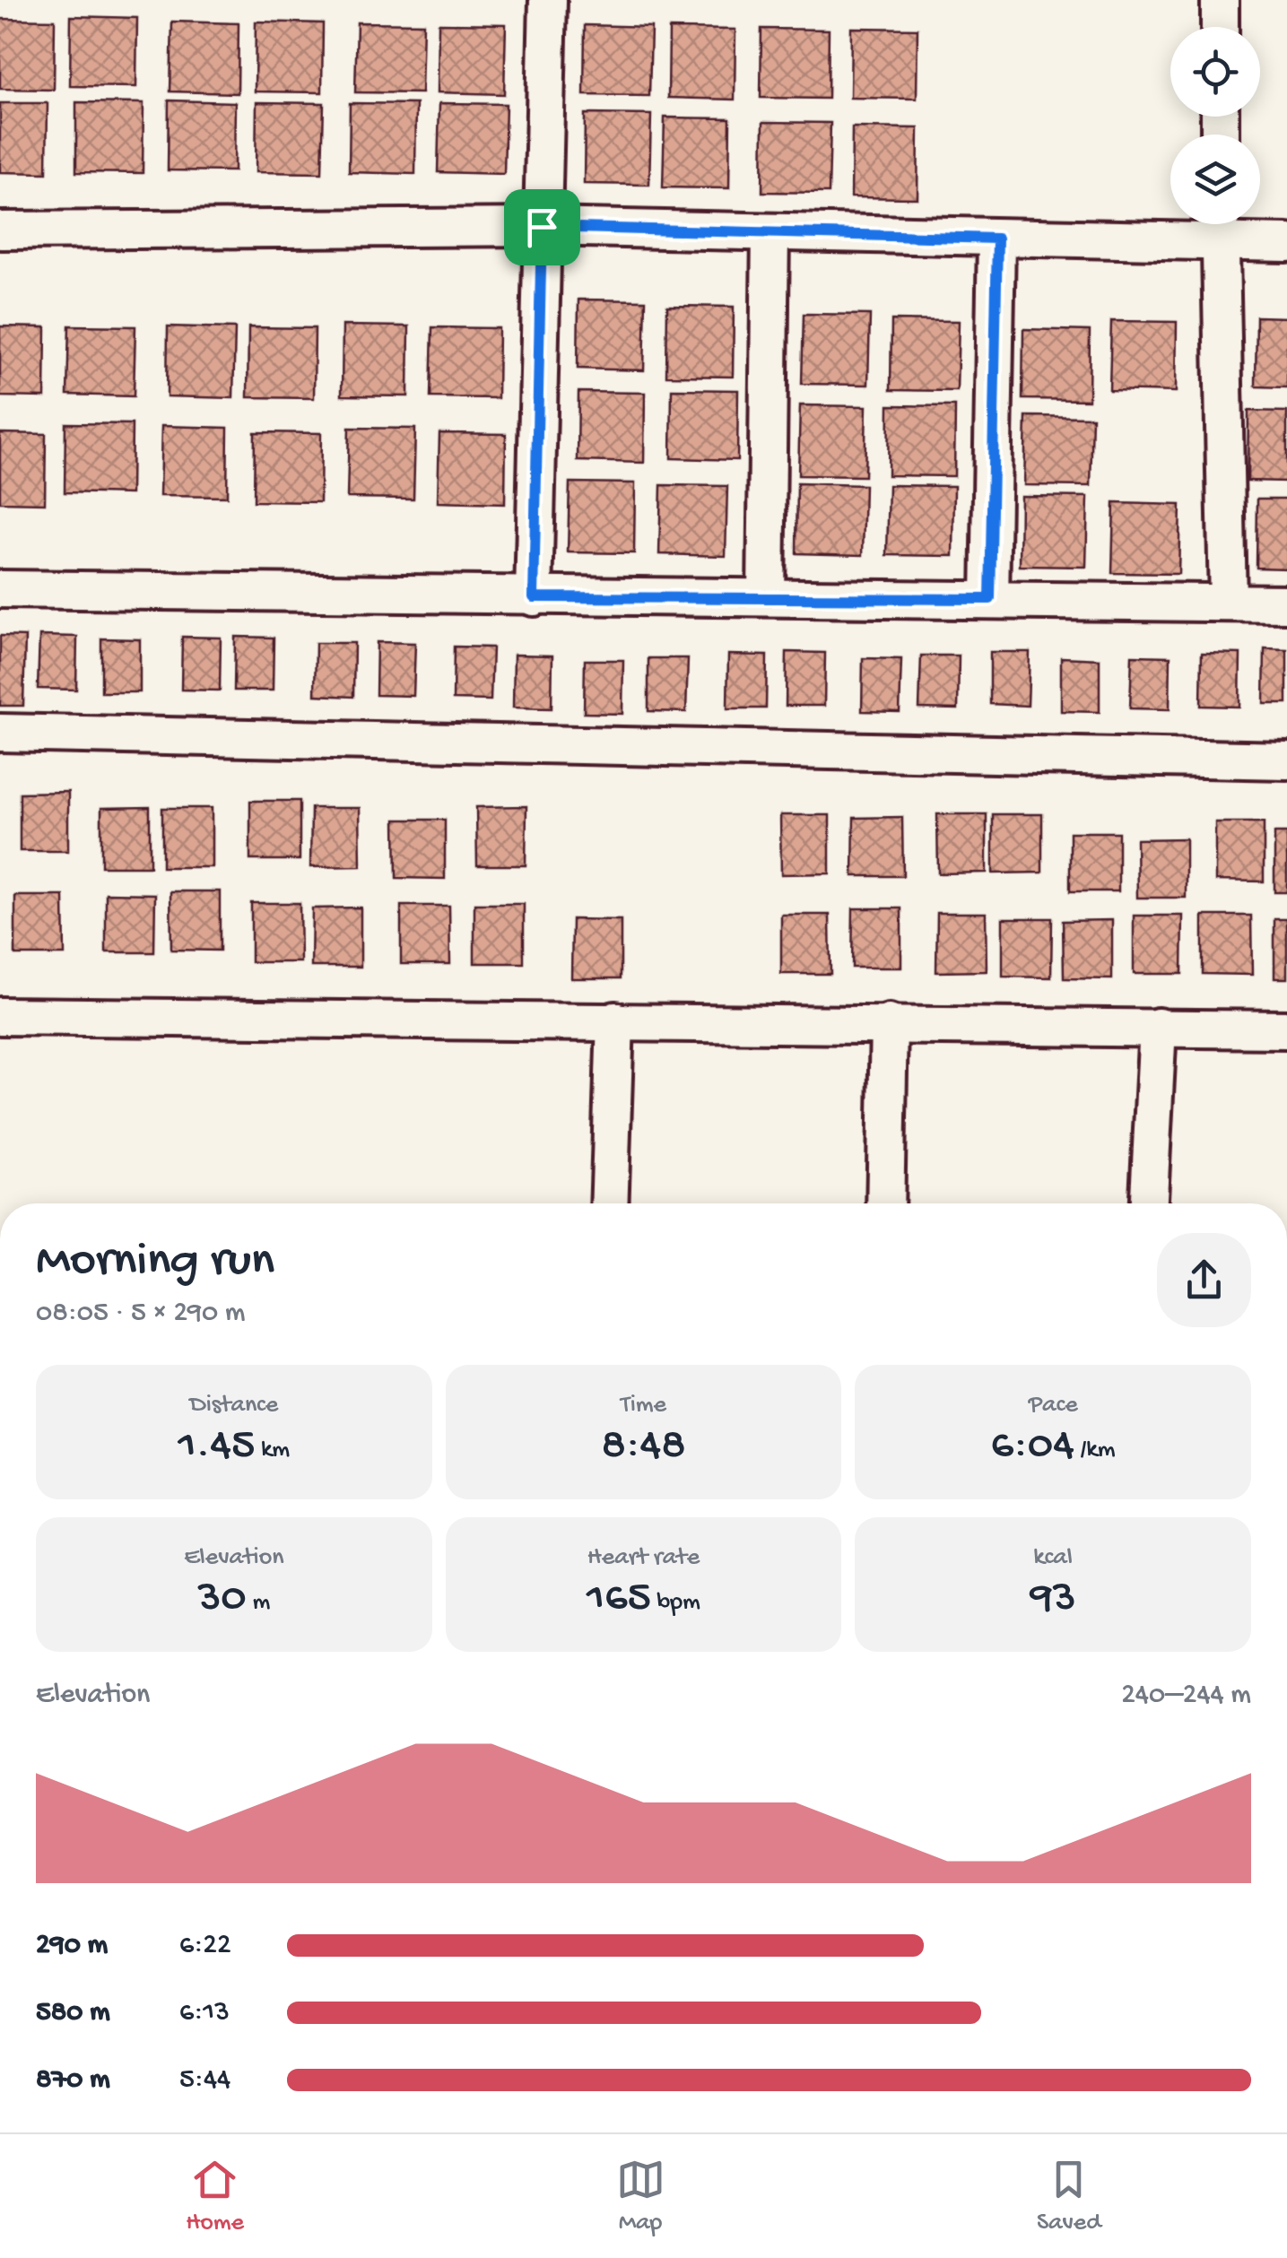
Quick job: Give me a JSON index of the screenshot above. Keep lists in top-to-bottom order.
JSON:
{
  "page": {
    "heading": ["Morning run", "08:05 · 5 × 290 m"],
    "stats": [
      ["Distance", "1.45 km"],
      ["Time", "8:48"],
      ["Pace", "6:04 /km"],
      ["Elevation", "30 m"],
      ["Heart rate", "165 bpm"],
      ["kcal", "93"]
    ],
    "chart": ["Elevation", "240–244 m"],
    "list": [
      {
        "name": "290 m",
        "note": "6:22"
      },
      {
        "name": "580 m",
        "note": "6:13"
      },
      {
        "name": "870 m",
        "note": "5:44"
      }
    ],
    "tabs": ["Home", "Map", "Saved"]
  }
}
